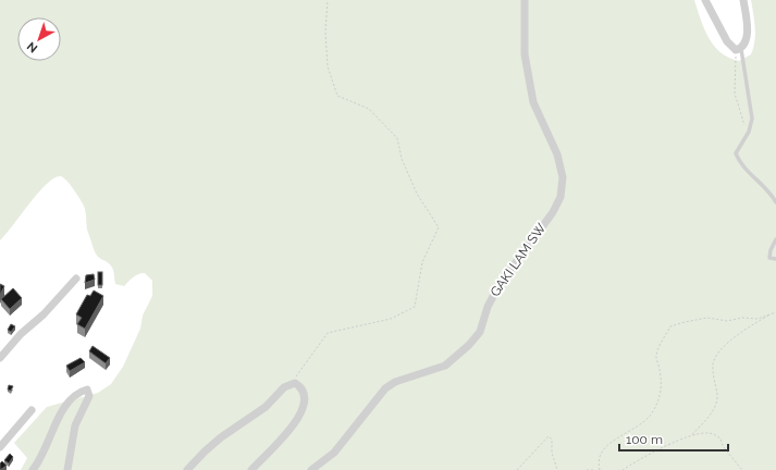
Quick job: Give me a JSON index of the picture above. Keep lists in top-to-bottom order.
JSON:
{
  "streets": {
    "street": ["GAKI LAM SW"]
  },
  "scale_bar": "100 m",
  "north": "bottom left"
}
